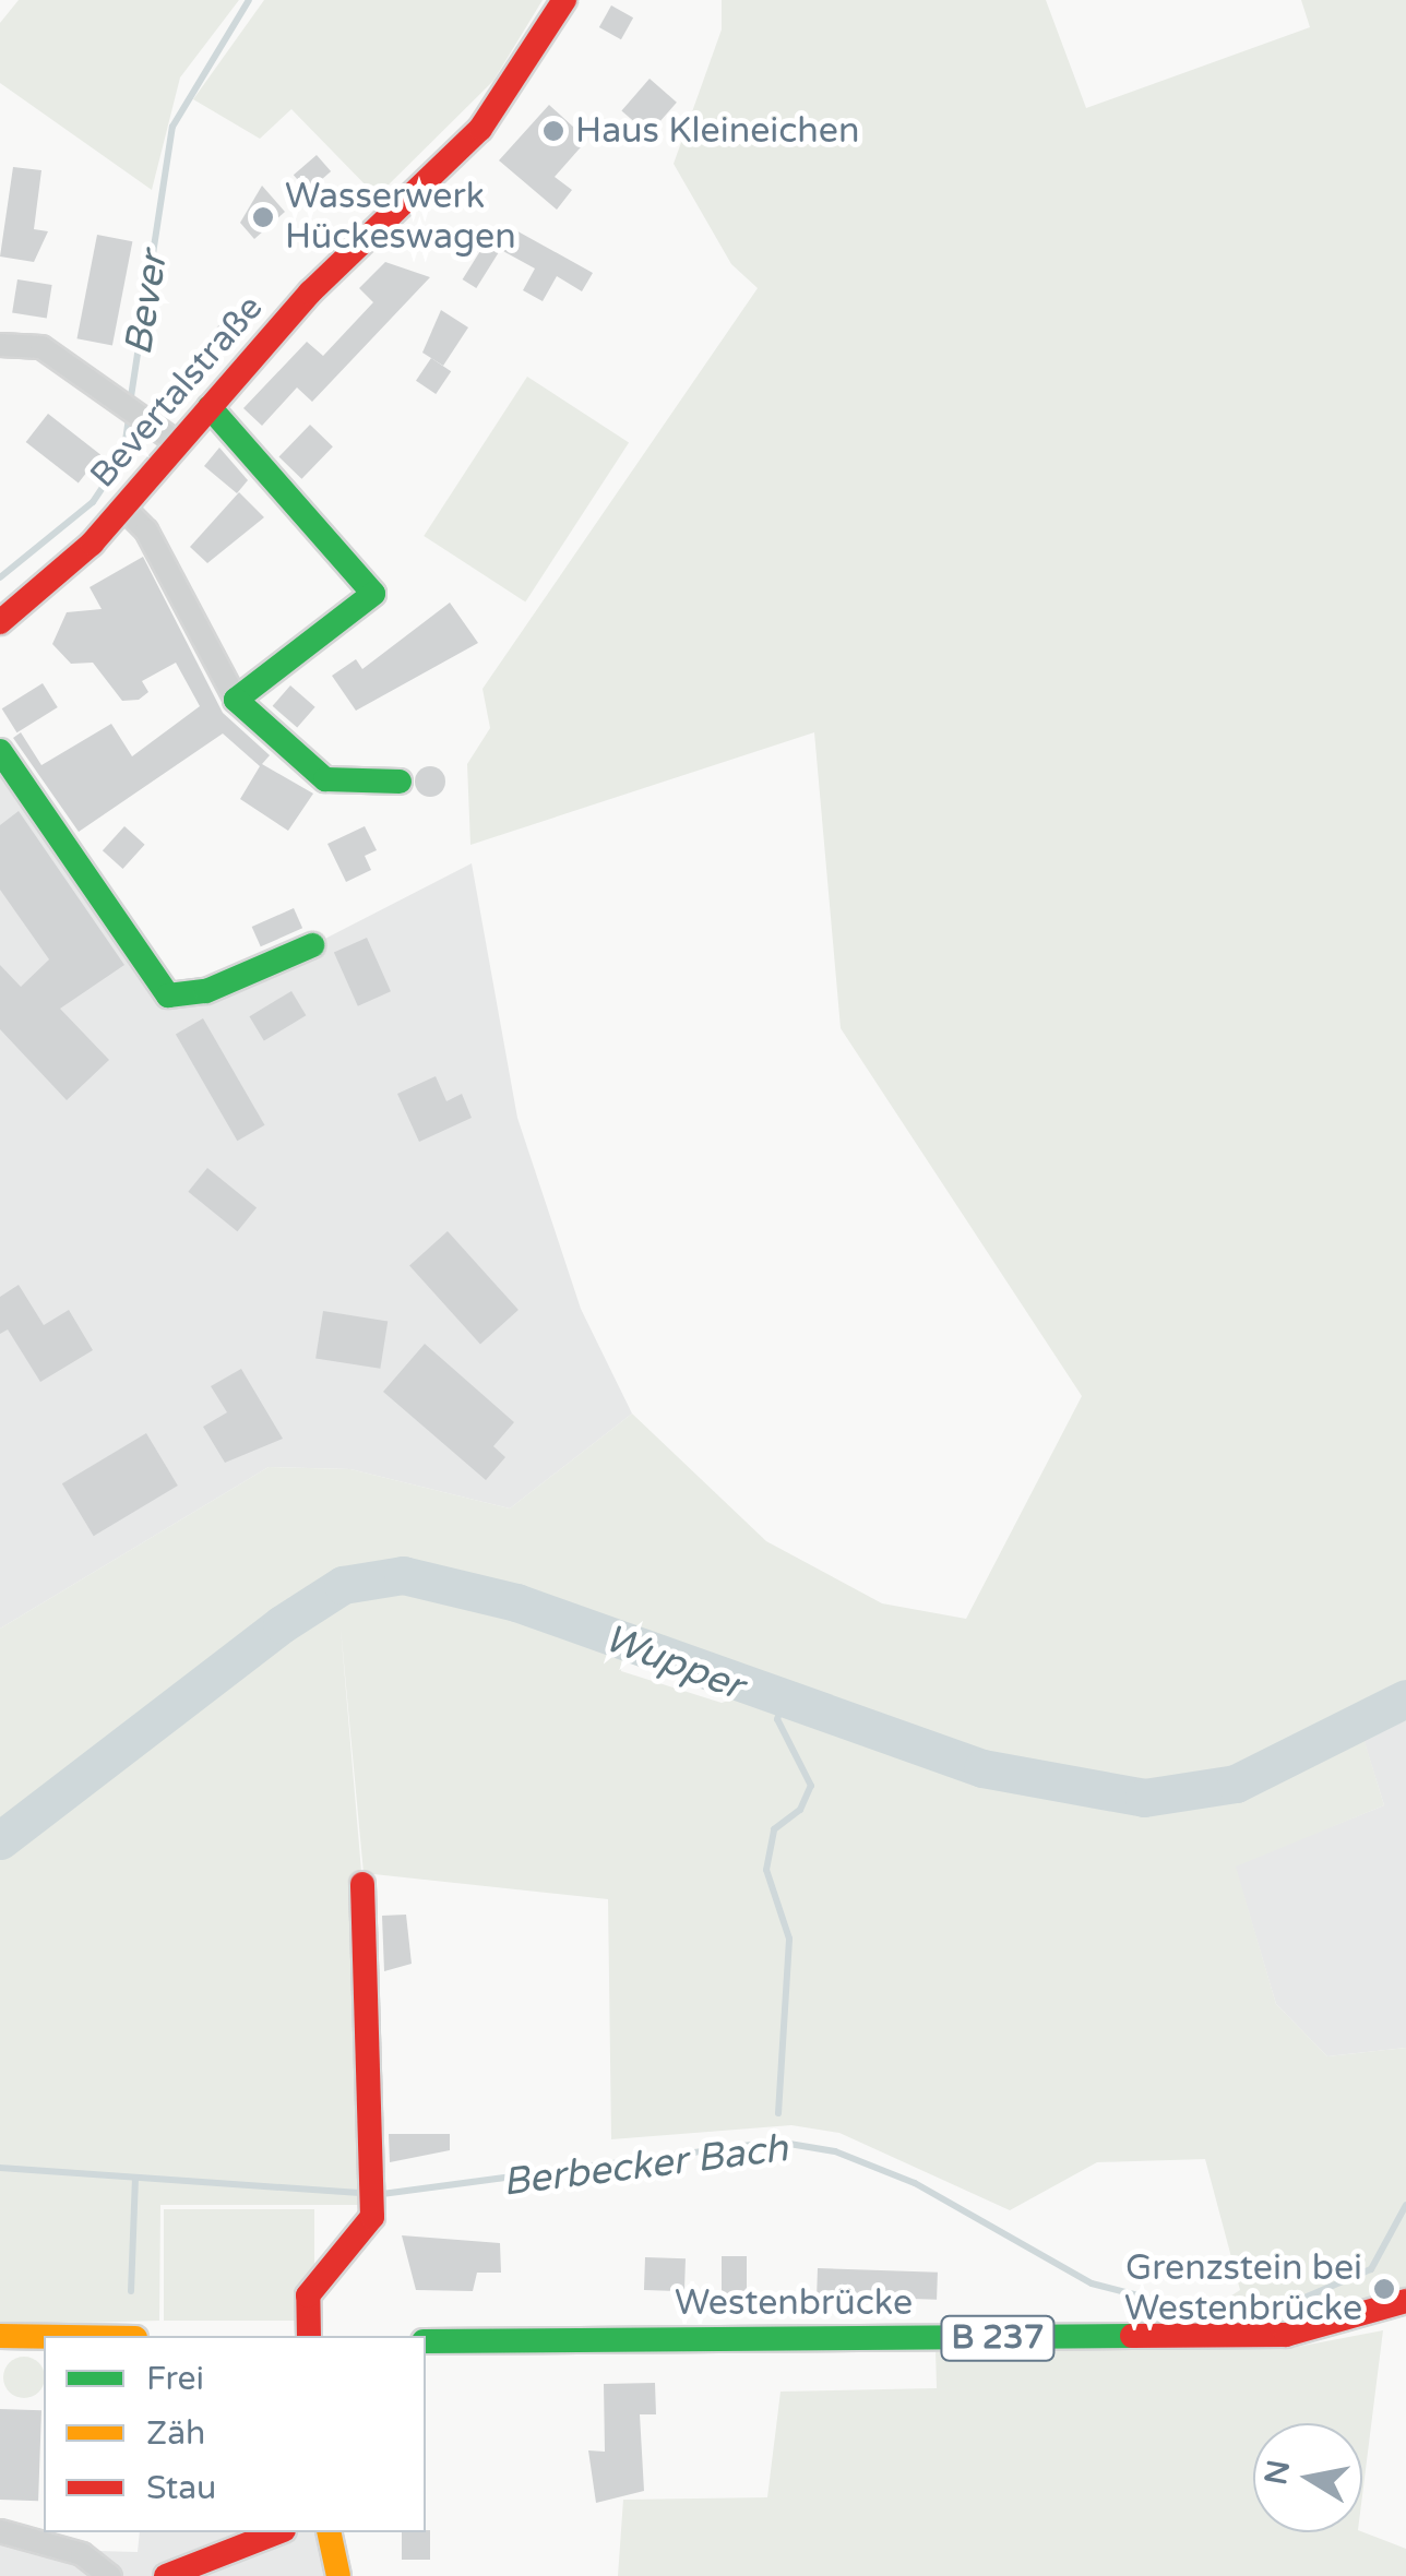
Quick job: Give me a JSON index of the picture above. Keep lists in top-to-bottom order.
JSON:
{
  "streets": {
    "street": ["Bevertalstraße", "Westenbrücke", "B 237"]
  },
  "water": ["Bever", "Wupper", "Berbecker Bach"],
  "places": ["Haus Kleineichen", "Wasserwerk Hückeswagen", "Grenzstein bei Westenbrücke"],
  "legend": ["Frei", "Zäh", "Stau"],
  "north": "left"
}
